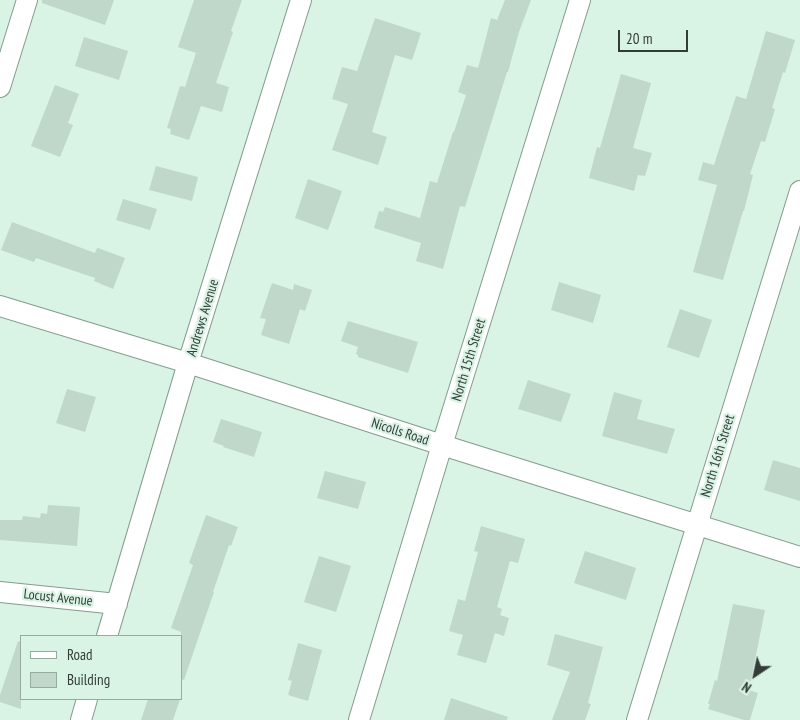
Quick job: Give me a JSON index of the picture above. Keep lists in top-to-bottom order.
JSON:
{
  "streets": {
    "street": [
      "Andrews Avenue",
      "North 15th Street",
      "Nicolls Road",
      "North 16th Street",
      "Locust Avenue"
    ]
  },
  "crossings": [
    ["Andrews Avenue", "Nicolls Road"],
    ["Andrews Avenue", "Locust Avenue"],
    ["North 15th Street", "Nicolls Road"],
    ["Nicolls Road", "North 16th Street"]
  ],
  "legend": ["Road", "Building"],
  "scale_bar": "20 m",
  "north": "bottom left"
}
